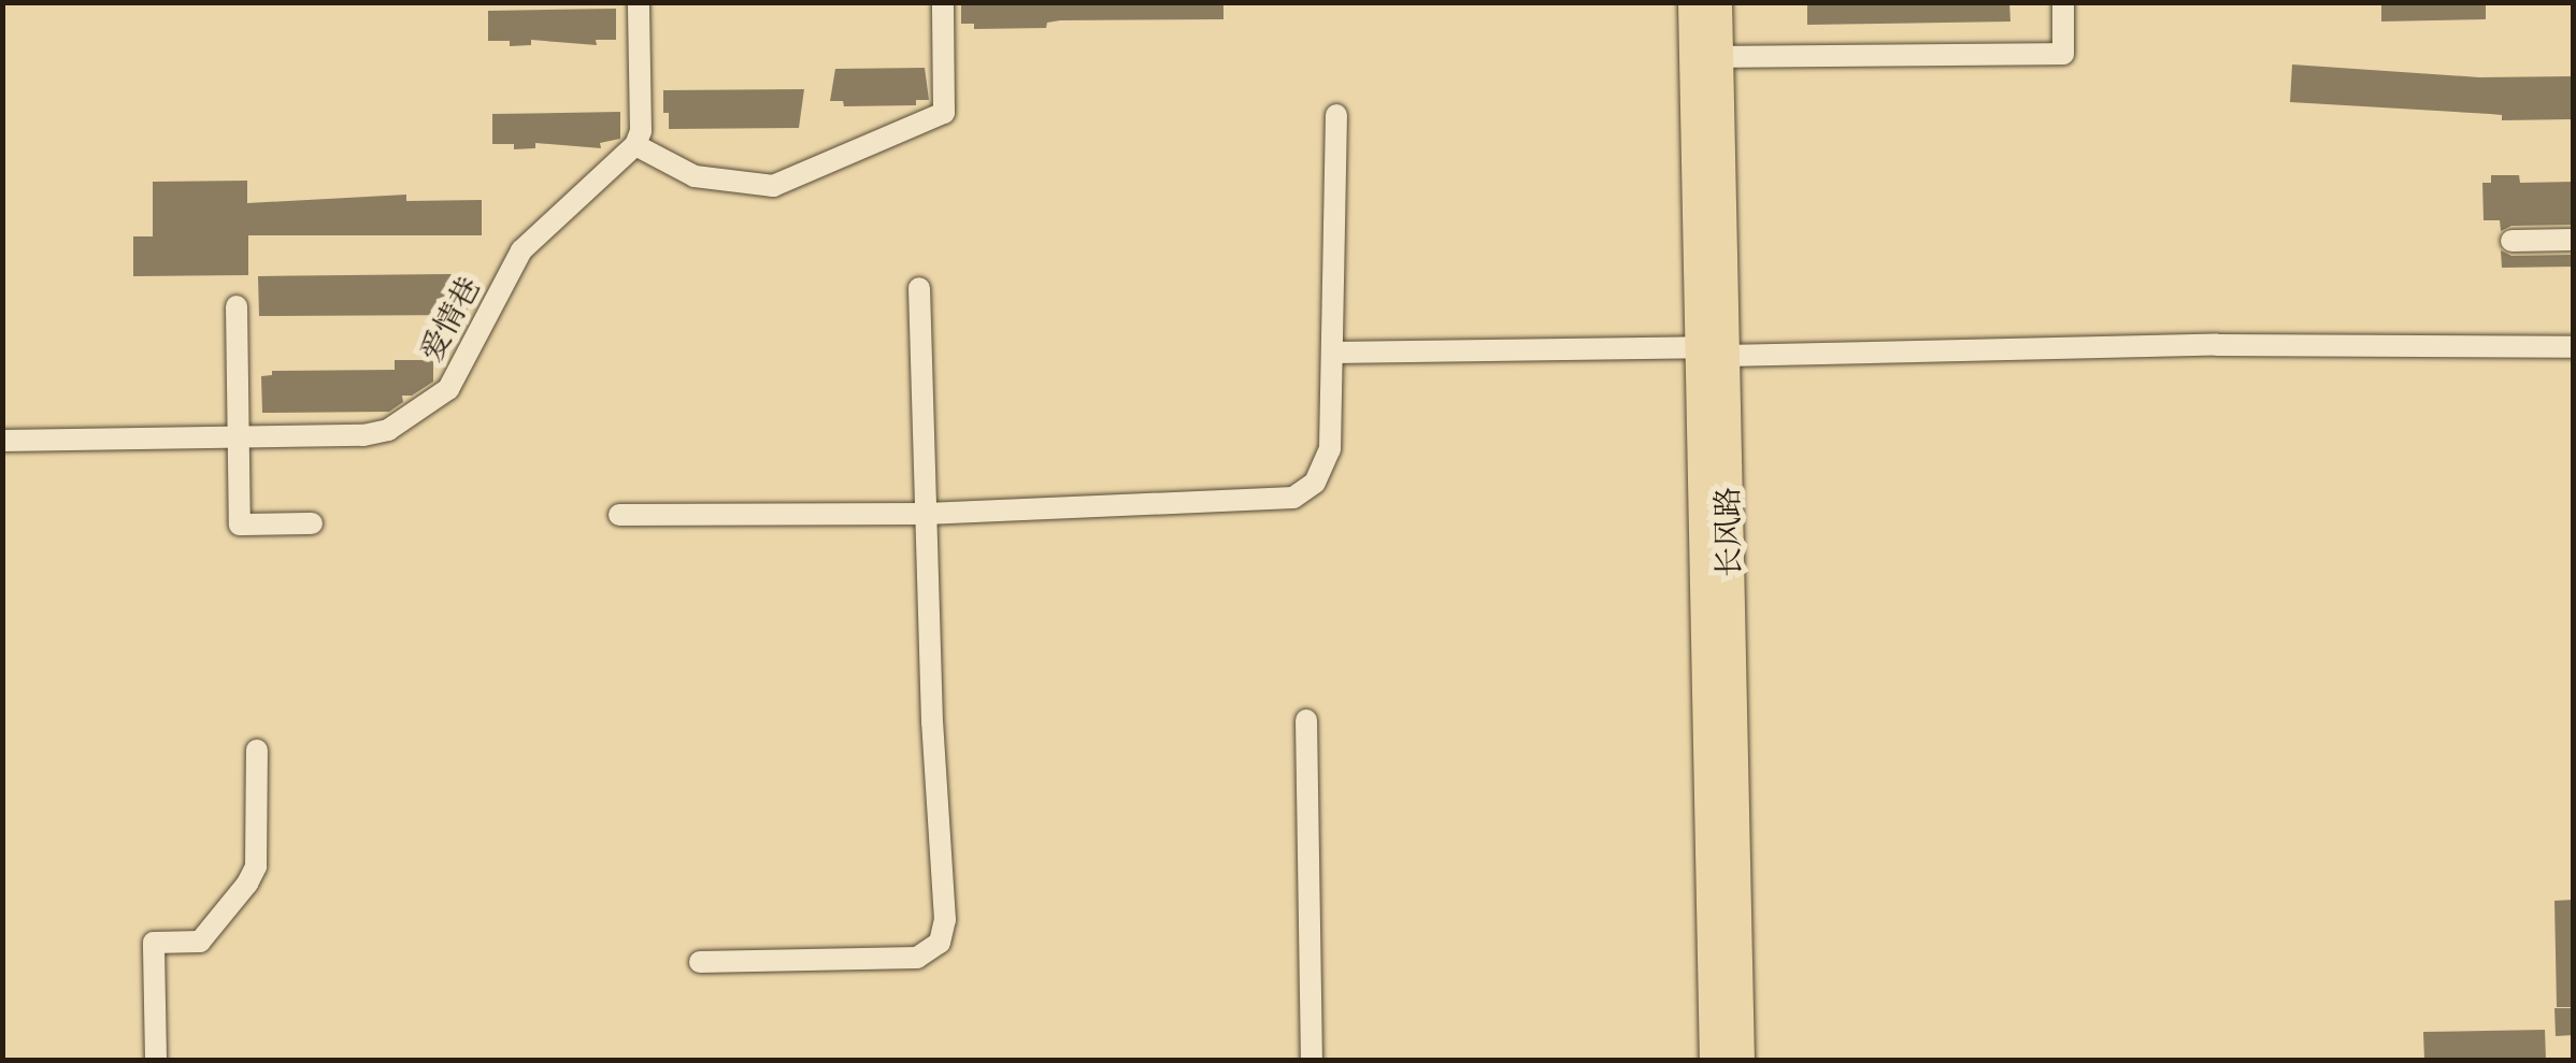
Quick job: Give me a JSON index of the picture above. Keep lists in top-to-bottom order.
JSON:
{
  "streets": {
    "main road": ["长风路"],
    "street": ["爱情巷"]
  }
}
